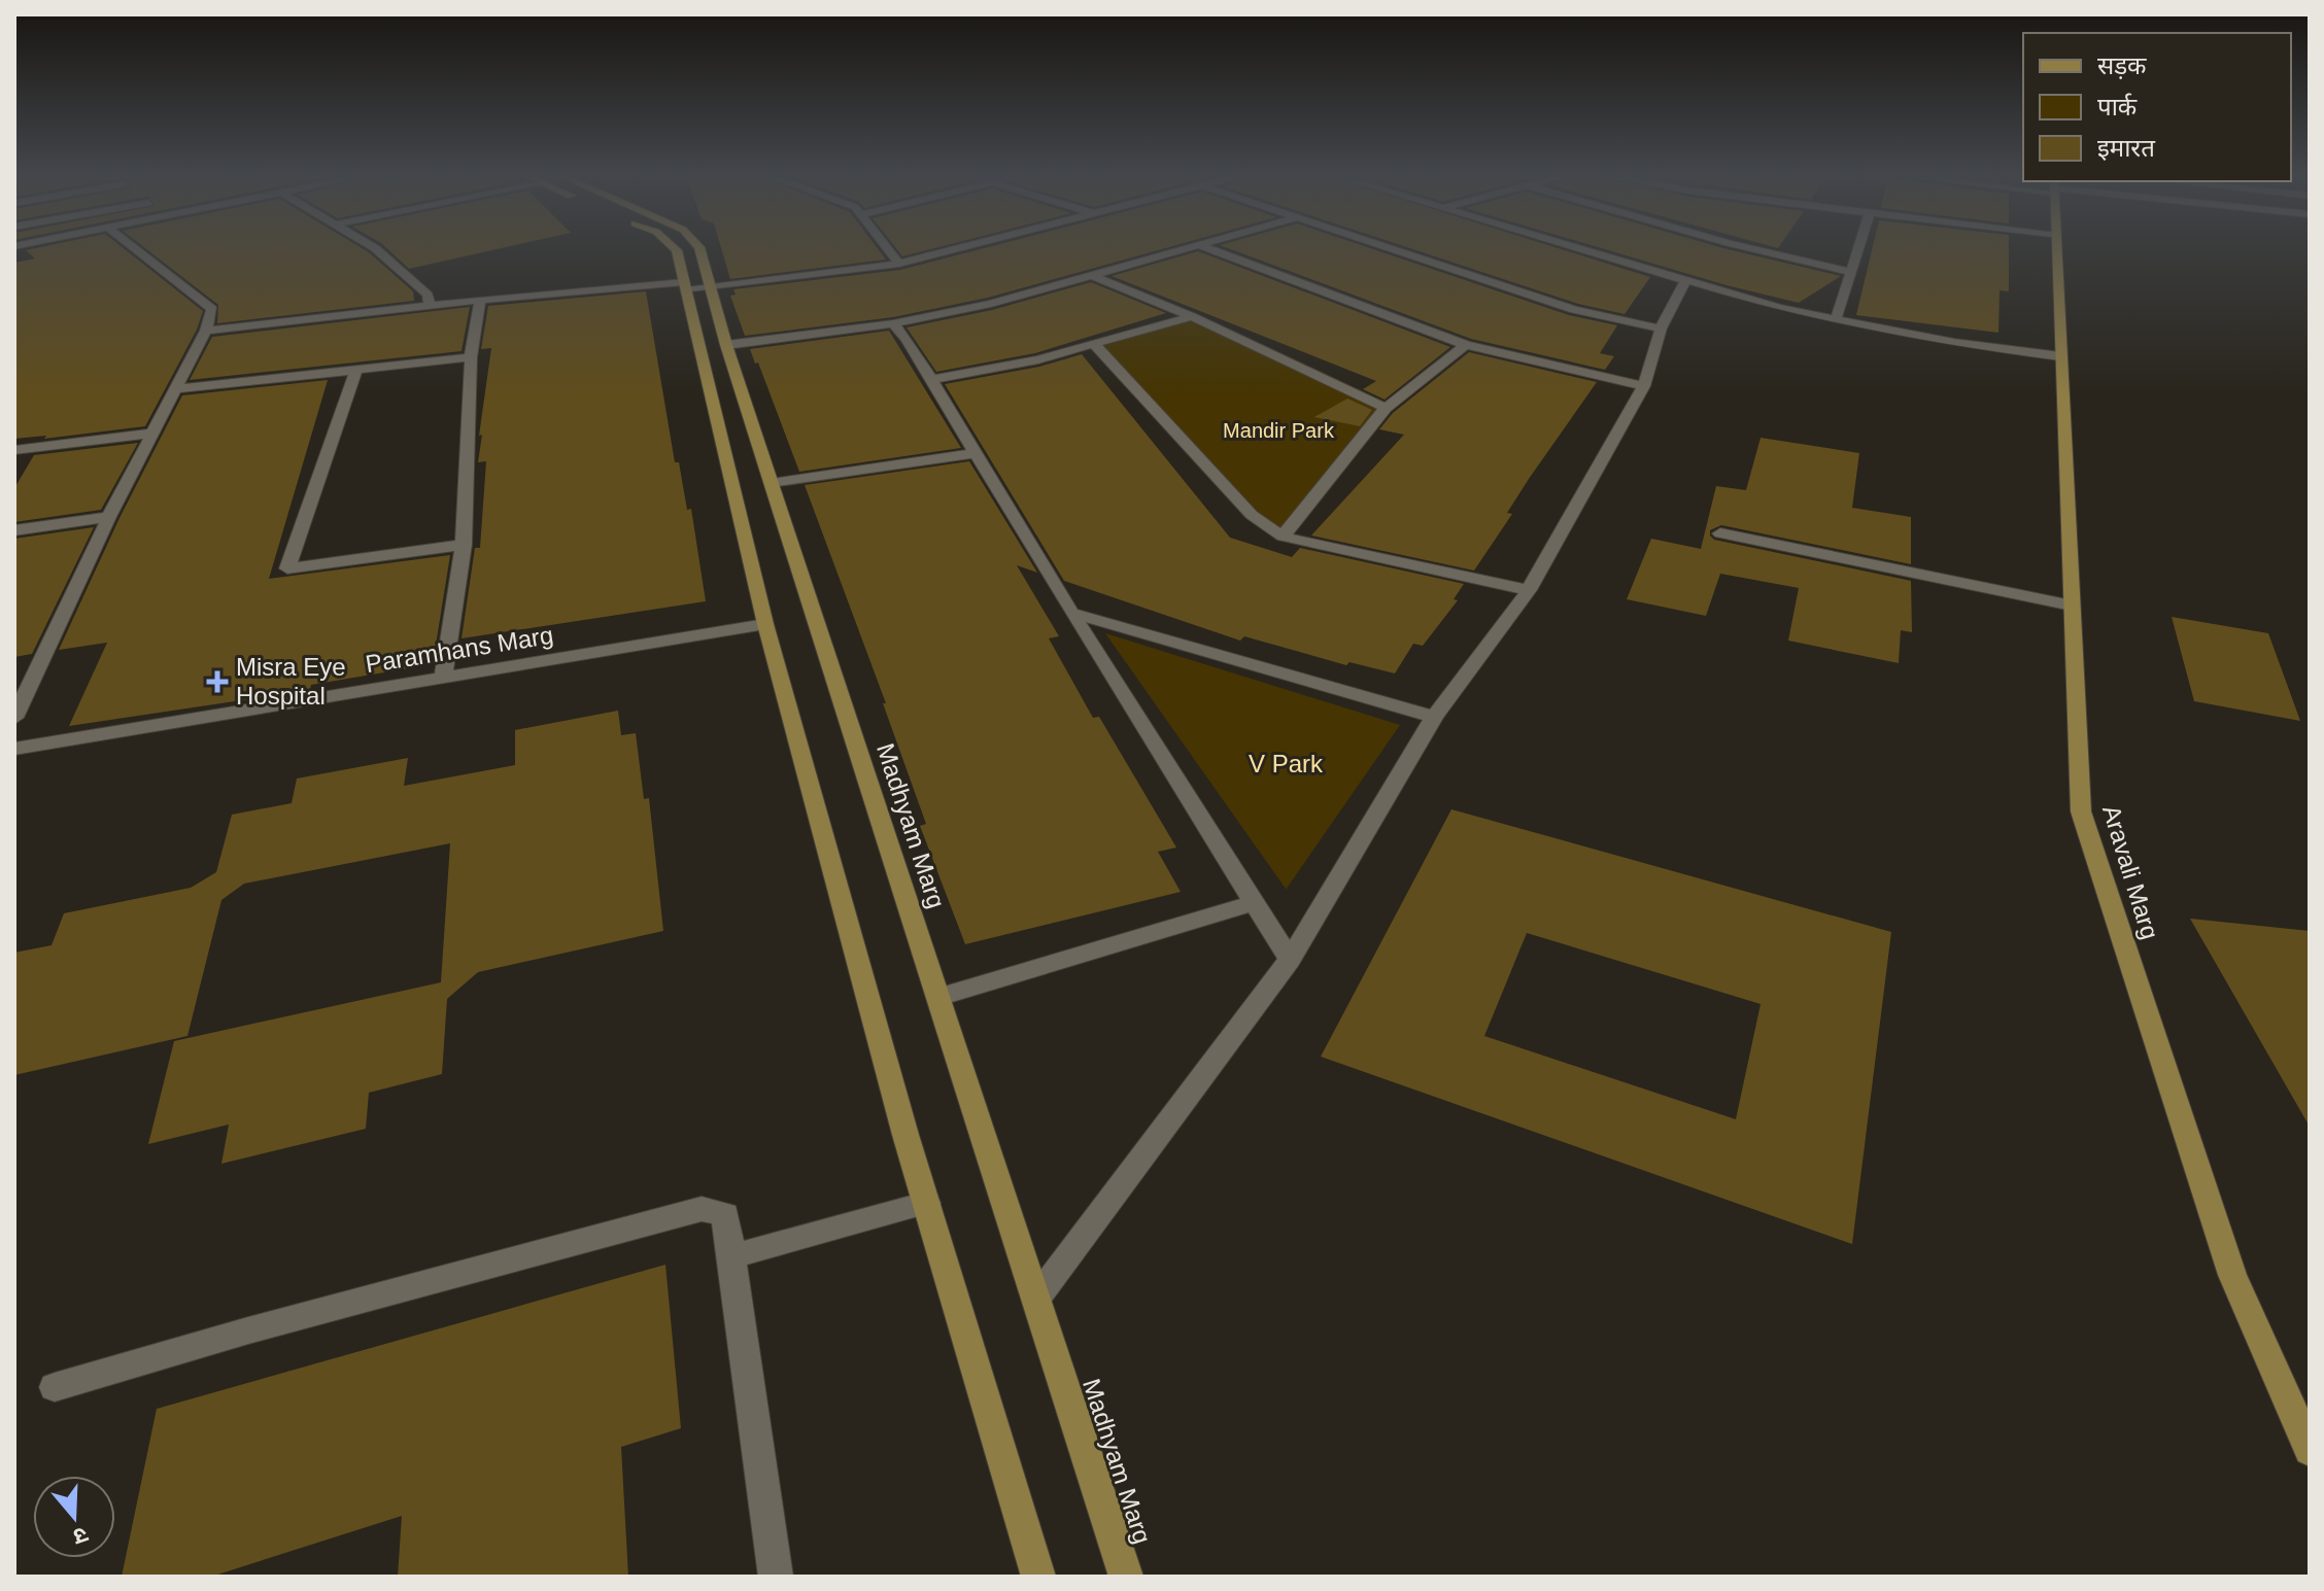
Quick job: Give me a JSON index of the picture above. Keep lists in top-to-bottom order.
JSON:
{
  "streets": {
    "street": ["Paramhans Marg", "Madhyam Marg", "Aravali Marg"]
  },
  "crossings": [
    ["Paramhans Marg", "Madhyam Marg"]
  ],
  "parks": ["Mandir Park", "V Park"],
  "places": {
    "health": ["Misra Eye Hospital"]
  },
  "legend": ["सड़क", "पार्क", "इमारत"],
  "north": "bottom"
}
